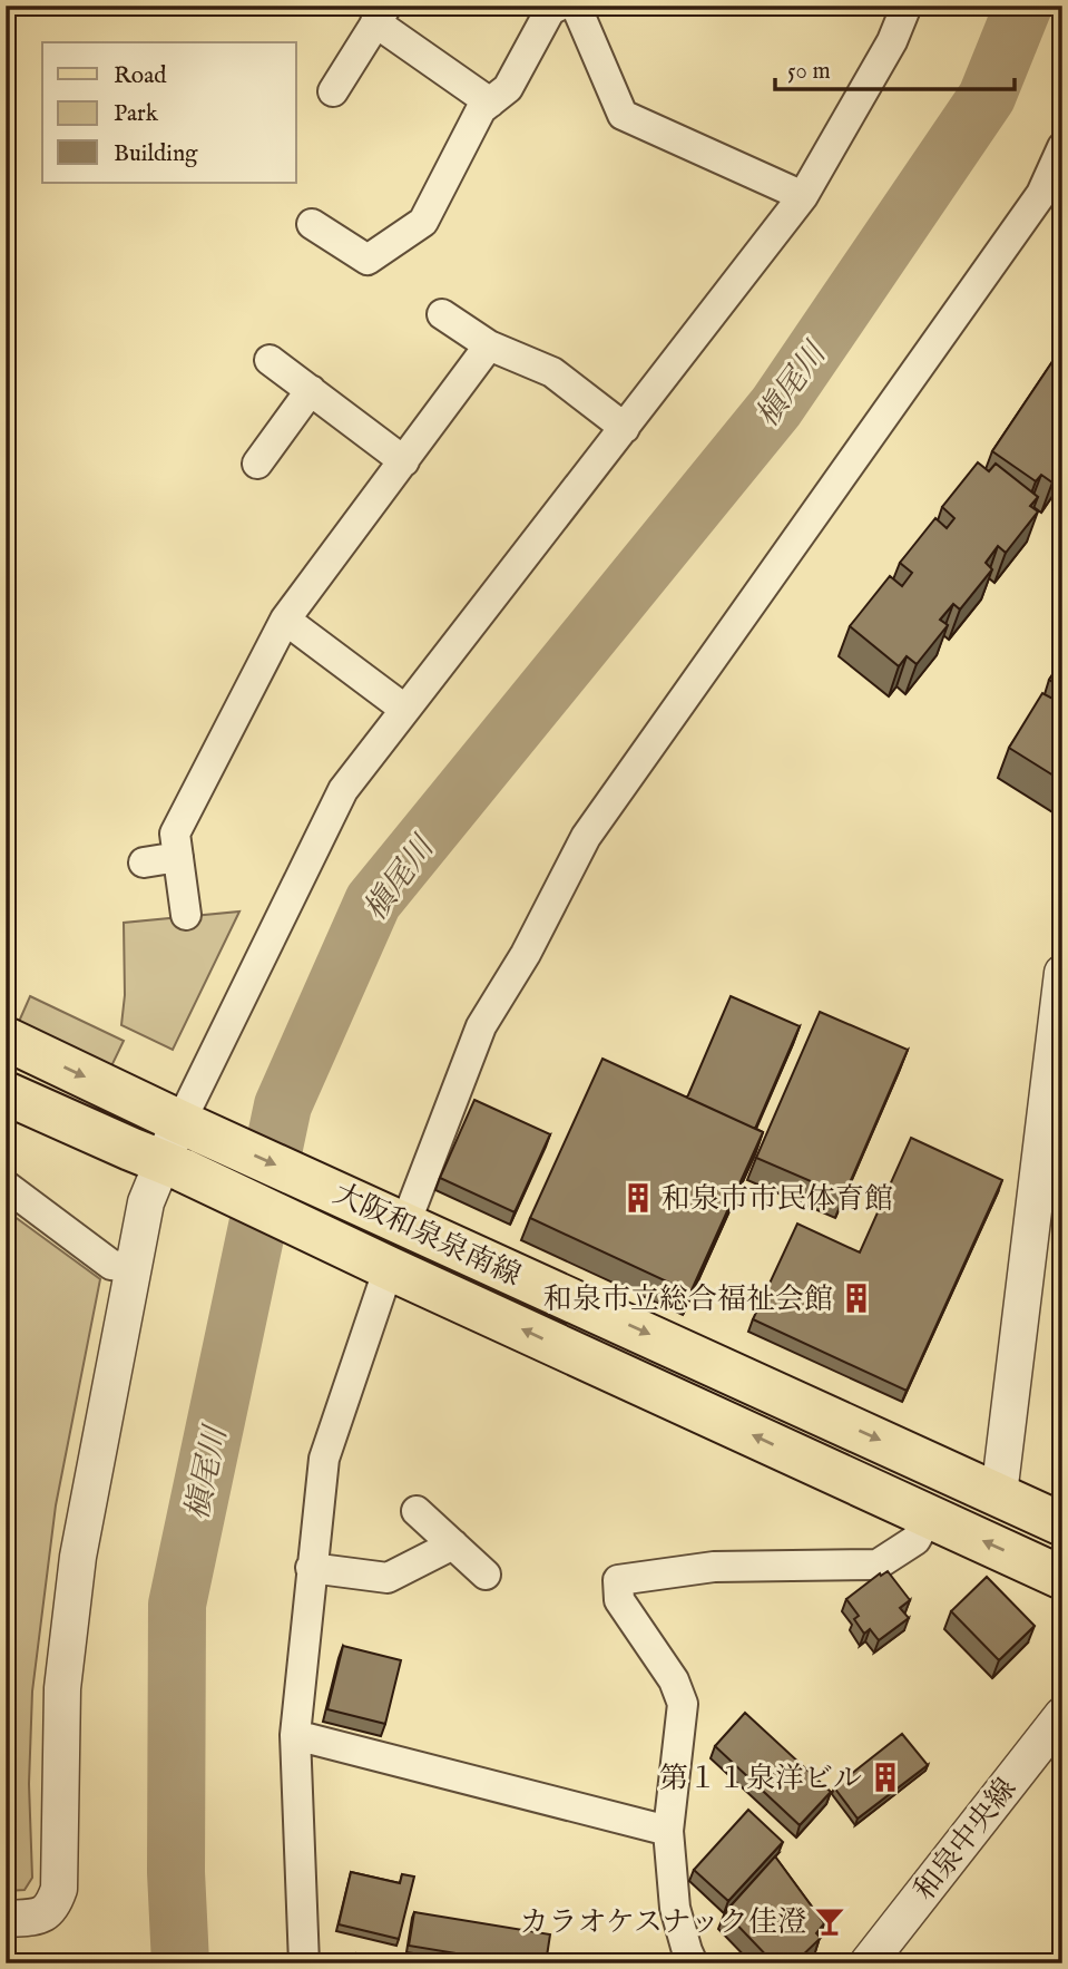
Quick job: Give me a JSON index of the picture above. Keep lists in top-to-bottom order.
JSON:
{
  "streets": {
    "main road": ["大阪和泉泉南線"],
    "street": ["和泉中央線"]
  },
  "water": ["槇尾川"],
  "places": {
    "building": ["和泉市市民体育館", "和泉市立総合福祉会館", "第１１泉洋ビル"],
    "bar": ["カラオケスナック佳澄"]
  },
  "legend": ["Road", "Park", "Building"],
  "scale_bar": "50 m"
}
